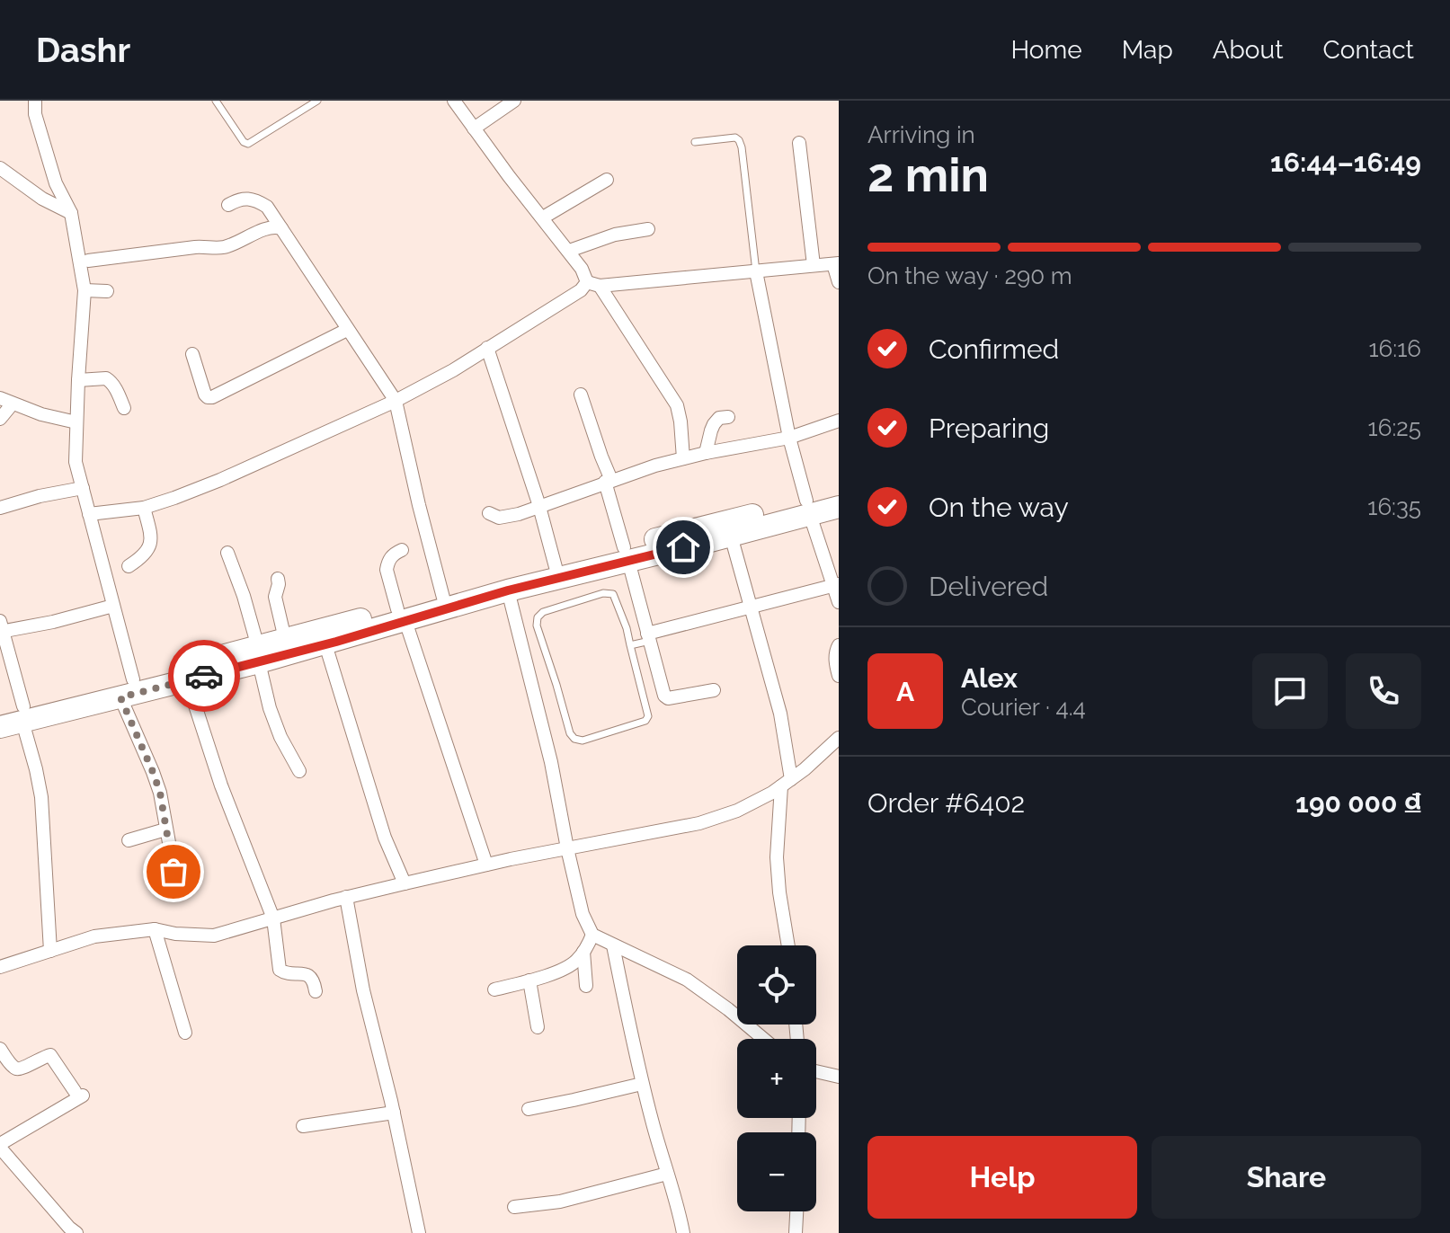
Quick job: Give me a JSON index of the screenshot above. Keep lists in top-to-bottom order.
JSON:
{
  "page": {
    "header": "Dashr",
    "nav": [
      "Home",
      "Map",
      "About",
      "Contact"
    ],
    "heading": ["2 min", "Arriving in", "16:44–16:49"],
    "panel": [
      "Alex",
      "Courier · 4.4",
      "Order #6402",
      "190 000 ₫"
    ],
    "bar": "On the way · 290 m",
    "list": [
      ["Confirmed", "16:16"],
      ["Preparing", "16:25"],
      ["On the way", "16:35"],
      "Delivered"
    ],
    "round": "A",
    "map_buttons": ["+", "−"],
    "buttons": ["Help", "Share"]
  }
}
